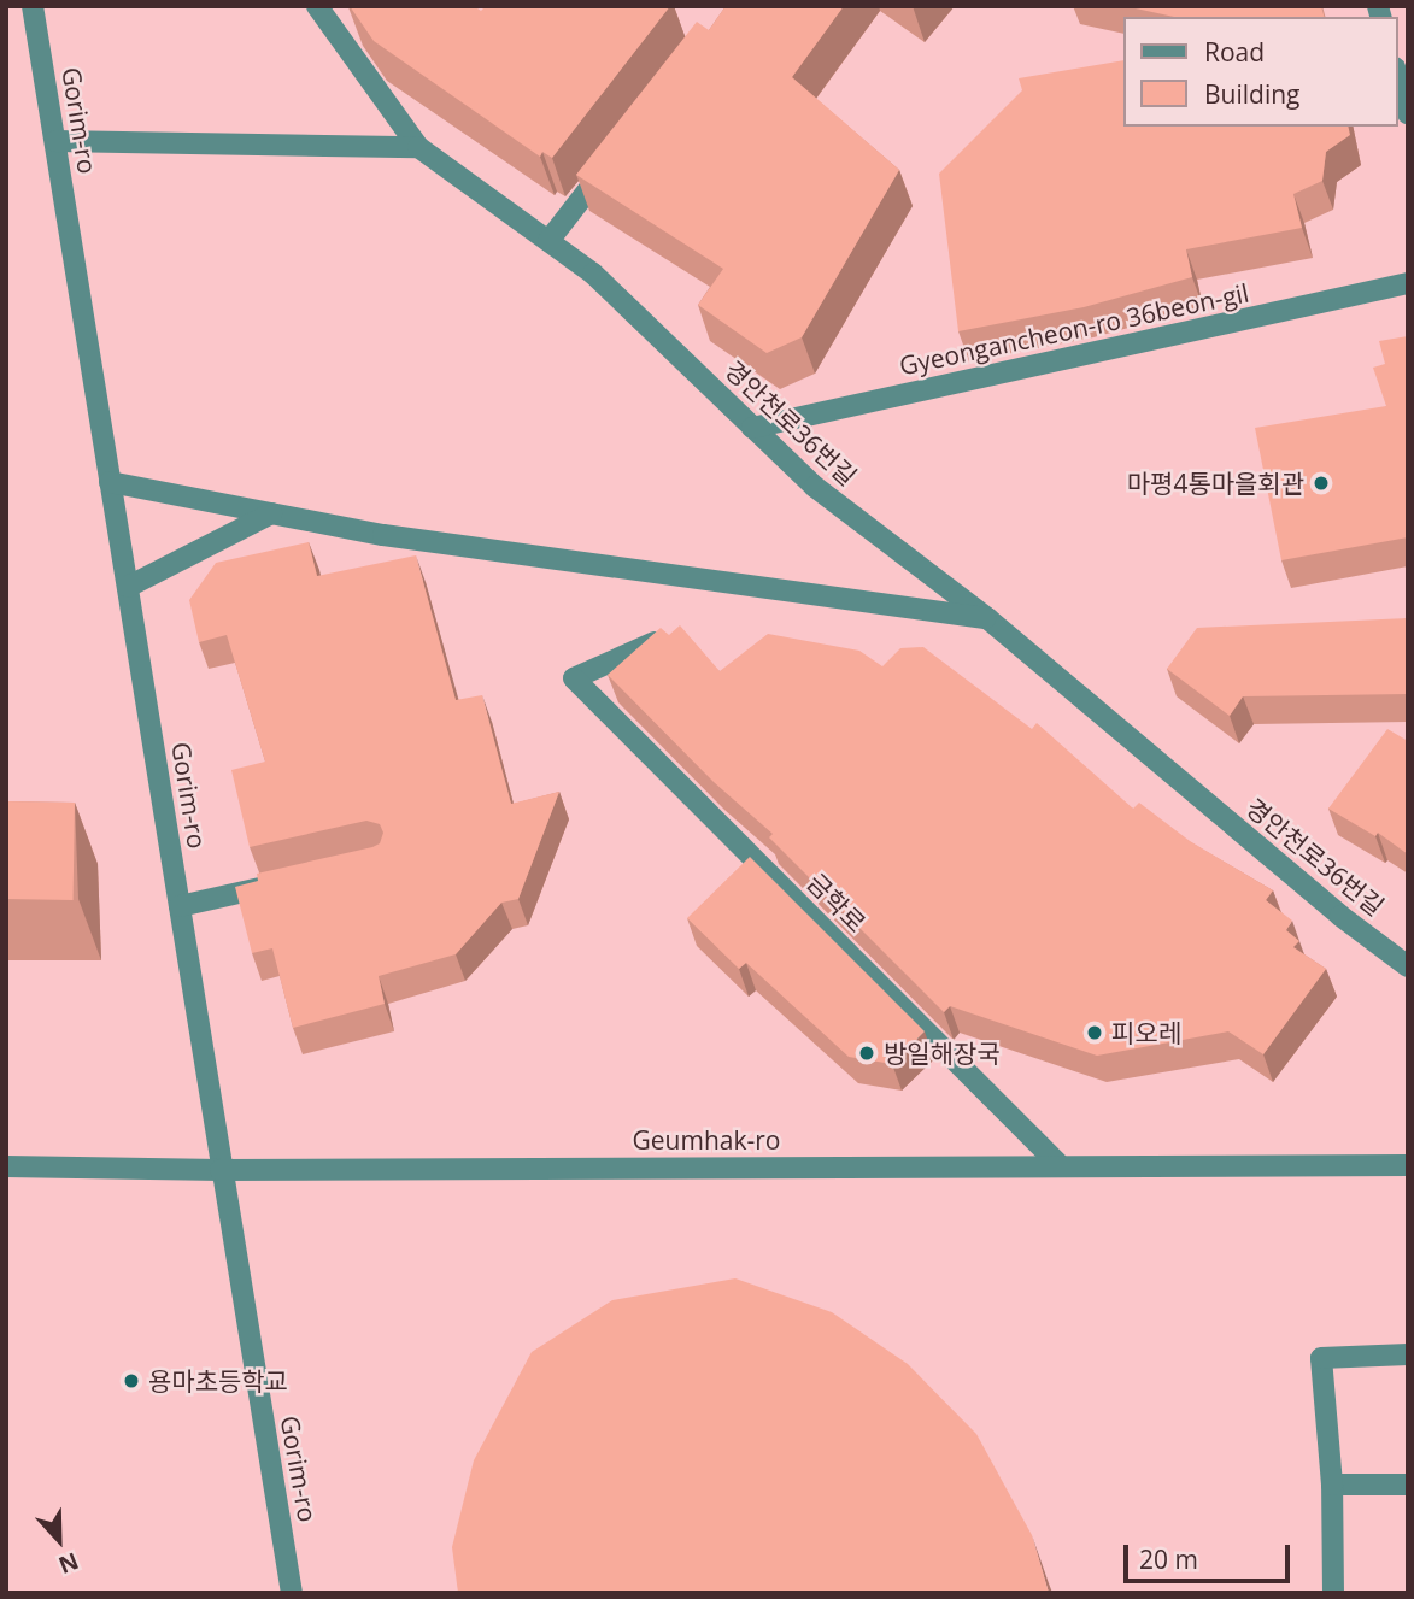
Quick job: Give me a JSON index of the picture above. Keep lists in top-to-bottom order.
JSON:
{
  "streets": {
    "street": [
      "Gorim-ro",
      "Gyeongancheon-ro 36beon-gil",
      "경안천로36번길",
      "금학로",
      "Geumhak-ro"
    ]
  },
  "crossings": [
    ["Gorim-ro", "Geumhak-ro"],
    ["Gyeongancheon-ro 36beon-gil", "경안천로36번길"],
    ["금학로", "Geumhak-ro"]
  ],
  "places": [
    "마평4통마을회관",
    "피오레",
    "방일해장국",
    "용마초등학교"
  ],
  "legend": ["Road", "Building"],
  "scale_bar": "20 m",
  "north": "bottom"
}
